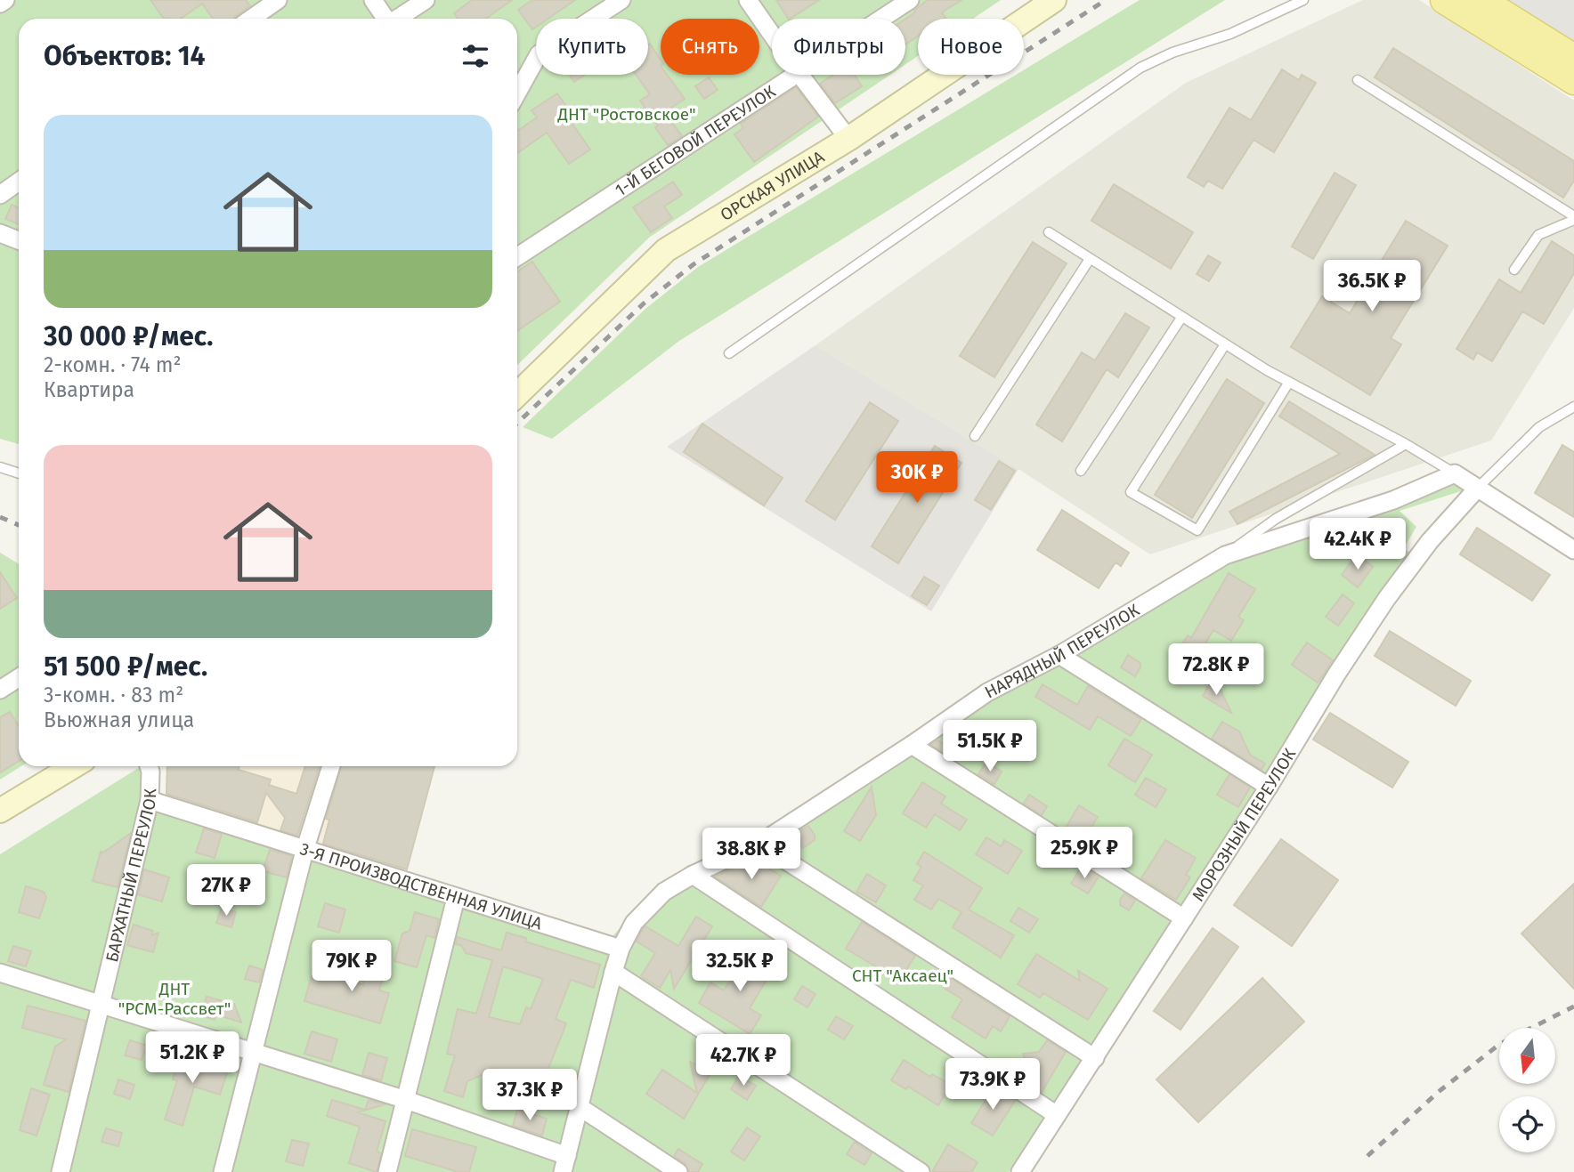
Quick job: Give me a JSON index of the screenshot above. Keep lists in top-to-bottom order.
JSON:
{
  "streets": {
    "main road": ["ОРСКАЯ УЛИЦА"],
    "street": [
      "1-Й БЕГОВОЙ ПЕРЕУЛОК",
      "НАРЯДНЫЙ ПЕРЕУЛОК",
      "МОРОЗНЫЙ ПЕРЕУЛОК",
      "БАРХАТНЫЙ ПЕРЕУЛОК",
      "3-Я ПРОИЗВОДСТВЕННАЯ УЛИЦА"
    ]
  },
  "crossings": [
    ["НАРЯДНЫЙ ПЕРЕУЛОК", "3-Я ПРОИЗВОДСТВЕННАЯ УЛИЦА"],
    ["БАРХАТНЫЙ ПЕРЕУЛОК", "3-Я ПРОИЗВОДСТВЕННАЯ УЛИЦА"]
  ],
  "parks": ["ДНТ \"Ростовское\"", "СНТ \"Аксаец\"", "ДНТ \"РСМ-Рассвет\""],
  "north": "bottom",
  "page": {
    "chip": [
      "Купить",
      "Снять",
      "Фильтры",
      "Новое"
    ],
    "heading": "Объектов: 14",
    "list": [
      {
        "name": "30 000 ₽/мес.",
        "note": "2-комн. · 74 m² · Квартира"
      },
      {
        "name": "51 500 ₽/мес.",
        "note": "3-комн. · 83 m² · Вьюжная улица"
      }
    ],
    "price": [
      "36.5K ₽",
      "30K ₽",
      "42.4K ₽",
      "72.8K ₽",
      "51.5K ₽",
      "25.9K ₽",
      "38.8K ₽",
      "27K ₽",
      "79K ₽",
      "32.5K ₽",
      "51.2K ₽",
      "42.7K ₽",
      "73.9K ₽",
      "37.3K ₽"
    ]
  }
}
